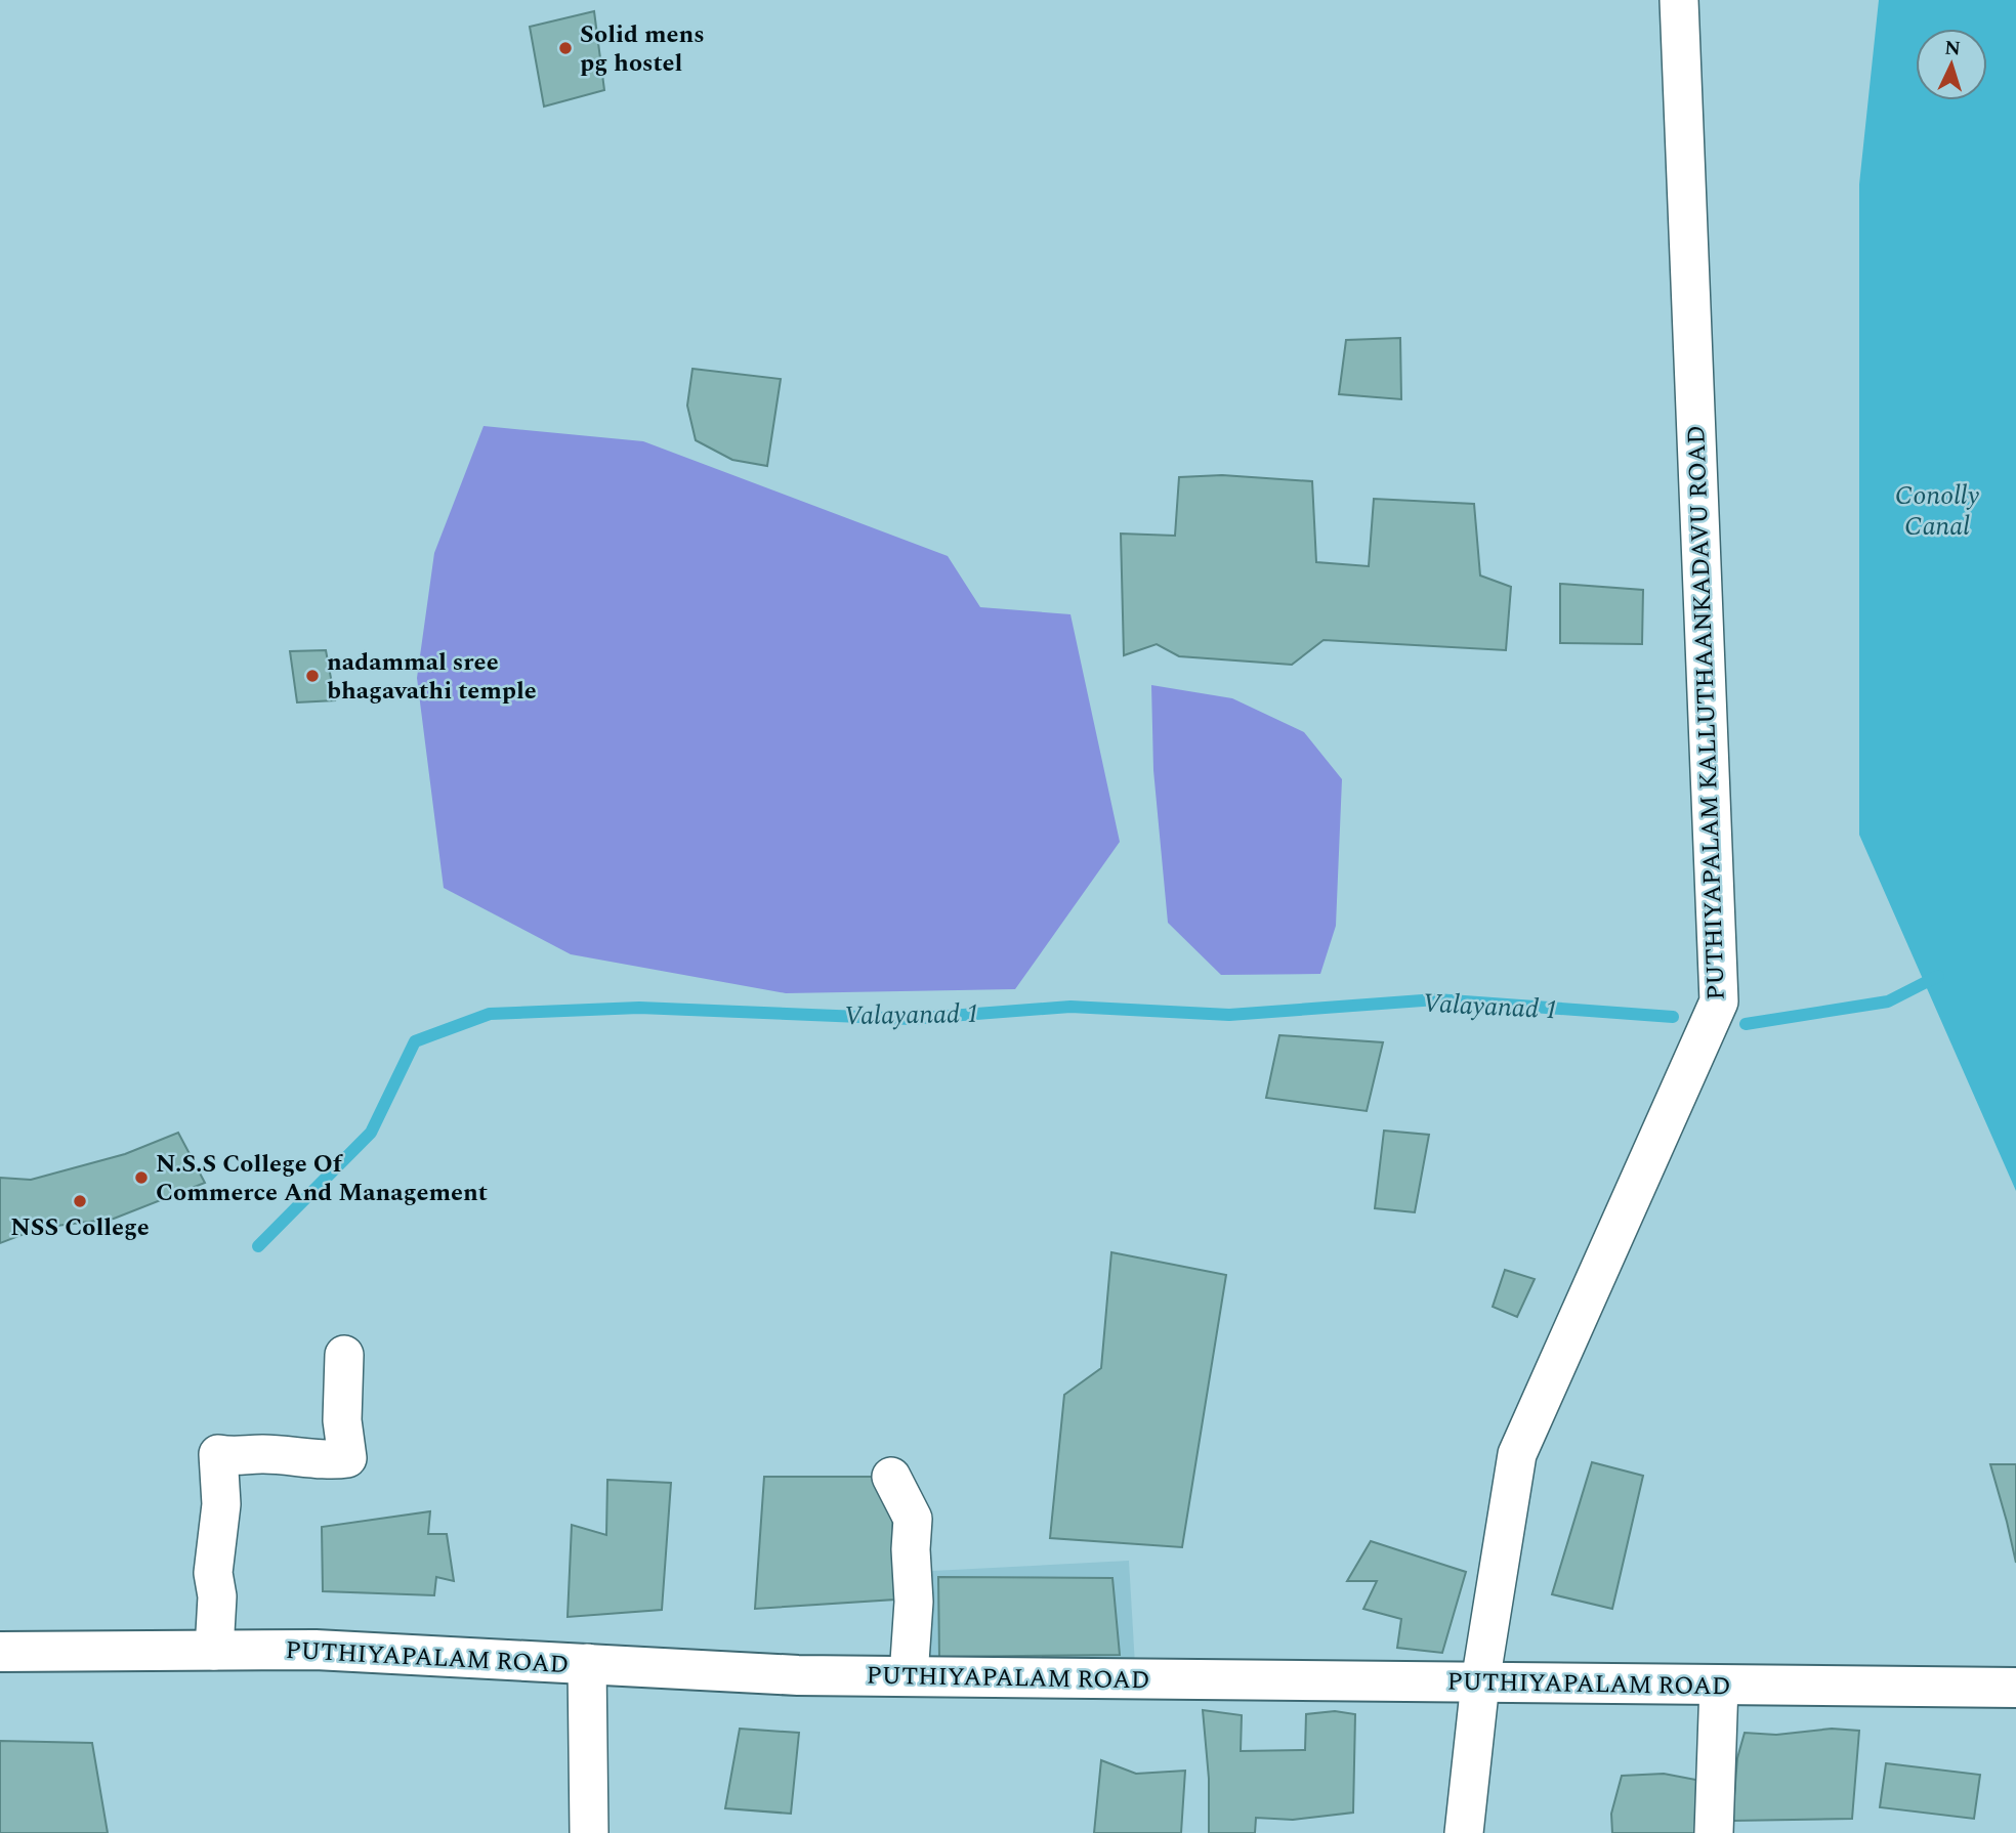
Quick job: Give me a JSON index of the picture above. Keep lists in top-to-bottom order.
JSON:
{
  "streets": {
    "street": ["PUTHIYAPALAM KALLUTHAANKADAVU ROAD", "PUTHIYAPALAM ROAD"]
  },
  "crossings": [
    ["PUTHIYAPALAM KALLUTHAANKADAVU ROAD", "PUTHIYAPALAM ROAD"]
  ],
  "water": ["Conolly Canal", "Valayanad 1"],
  "places": [
    "Solid mens pg hostel",
    "nadammal sree bhagavathi temple",
    "N.S.S College Of Commerce And Management",
    "NSS College"
  ],
  "north": "top"
}
